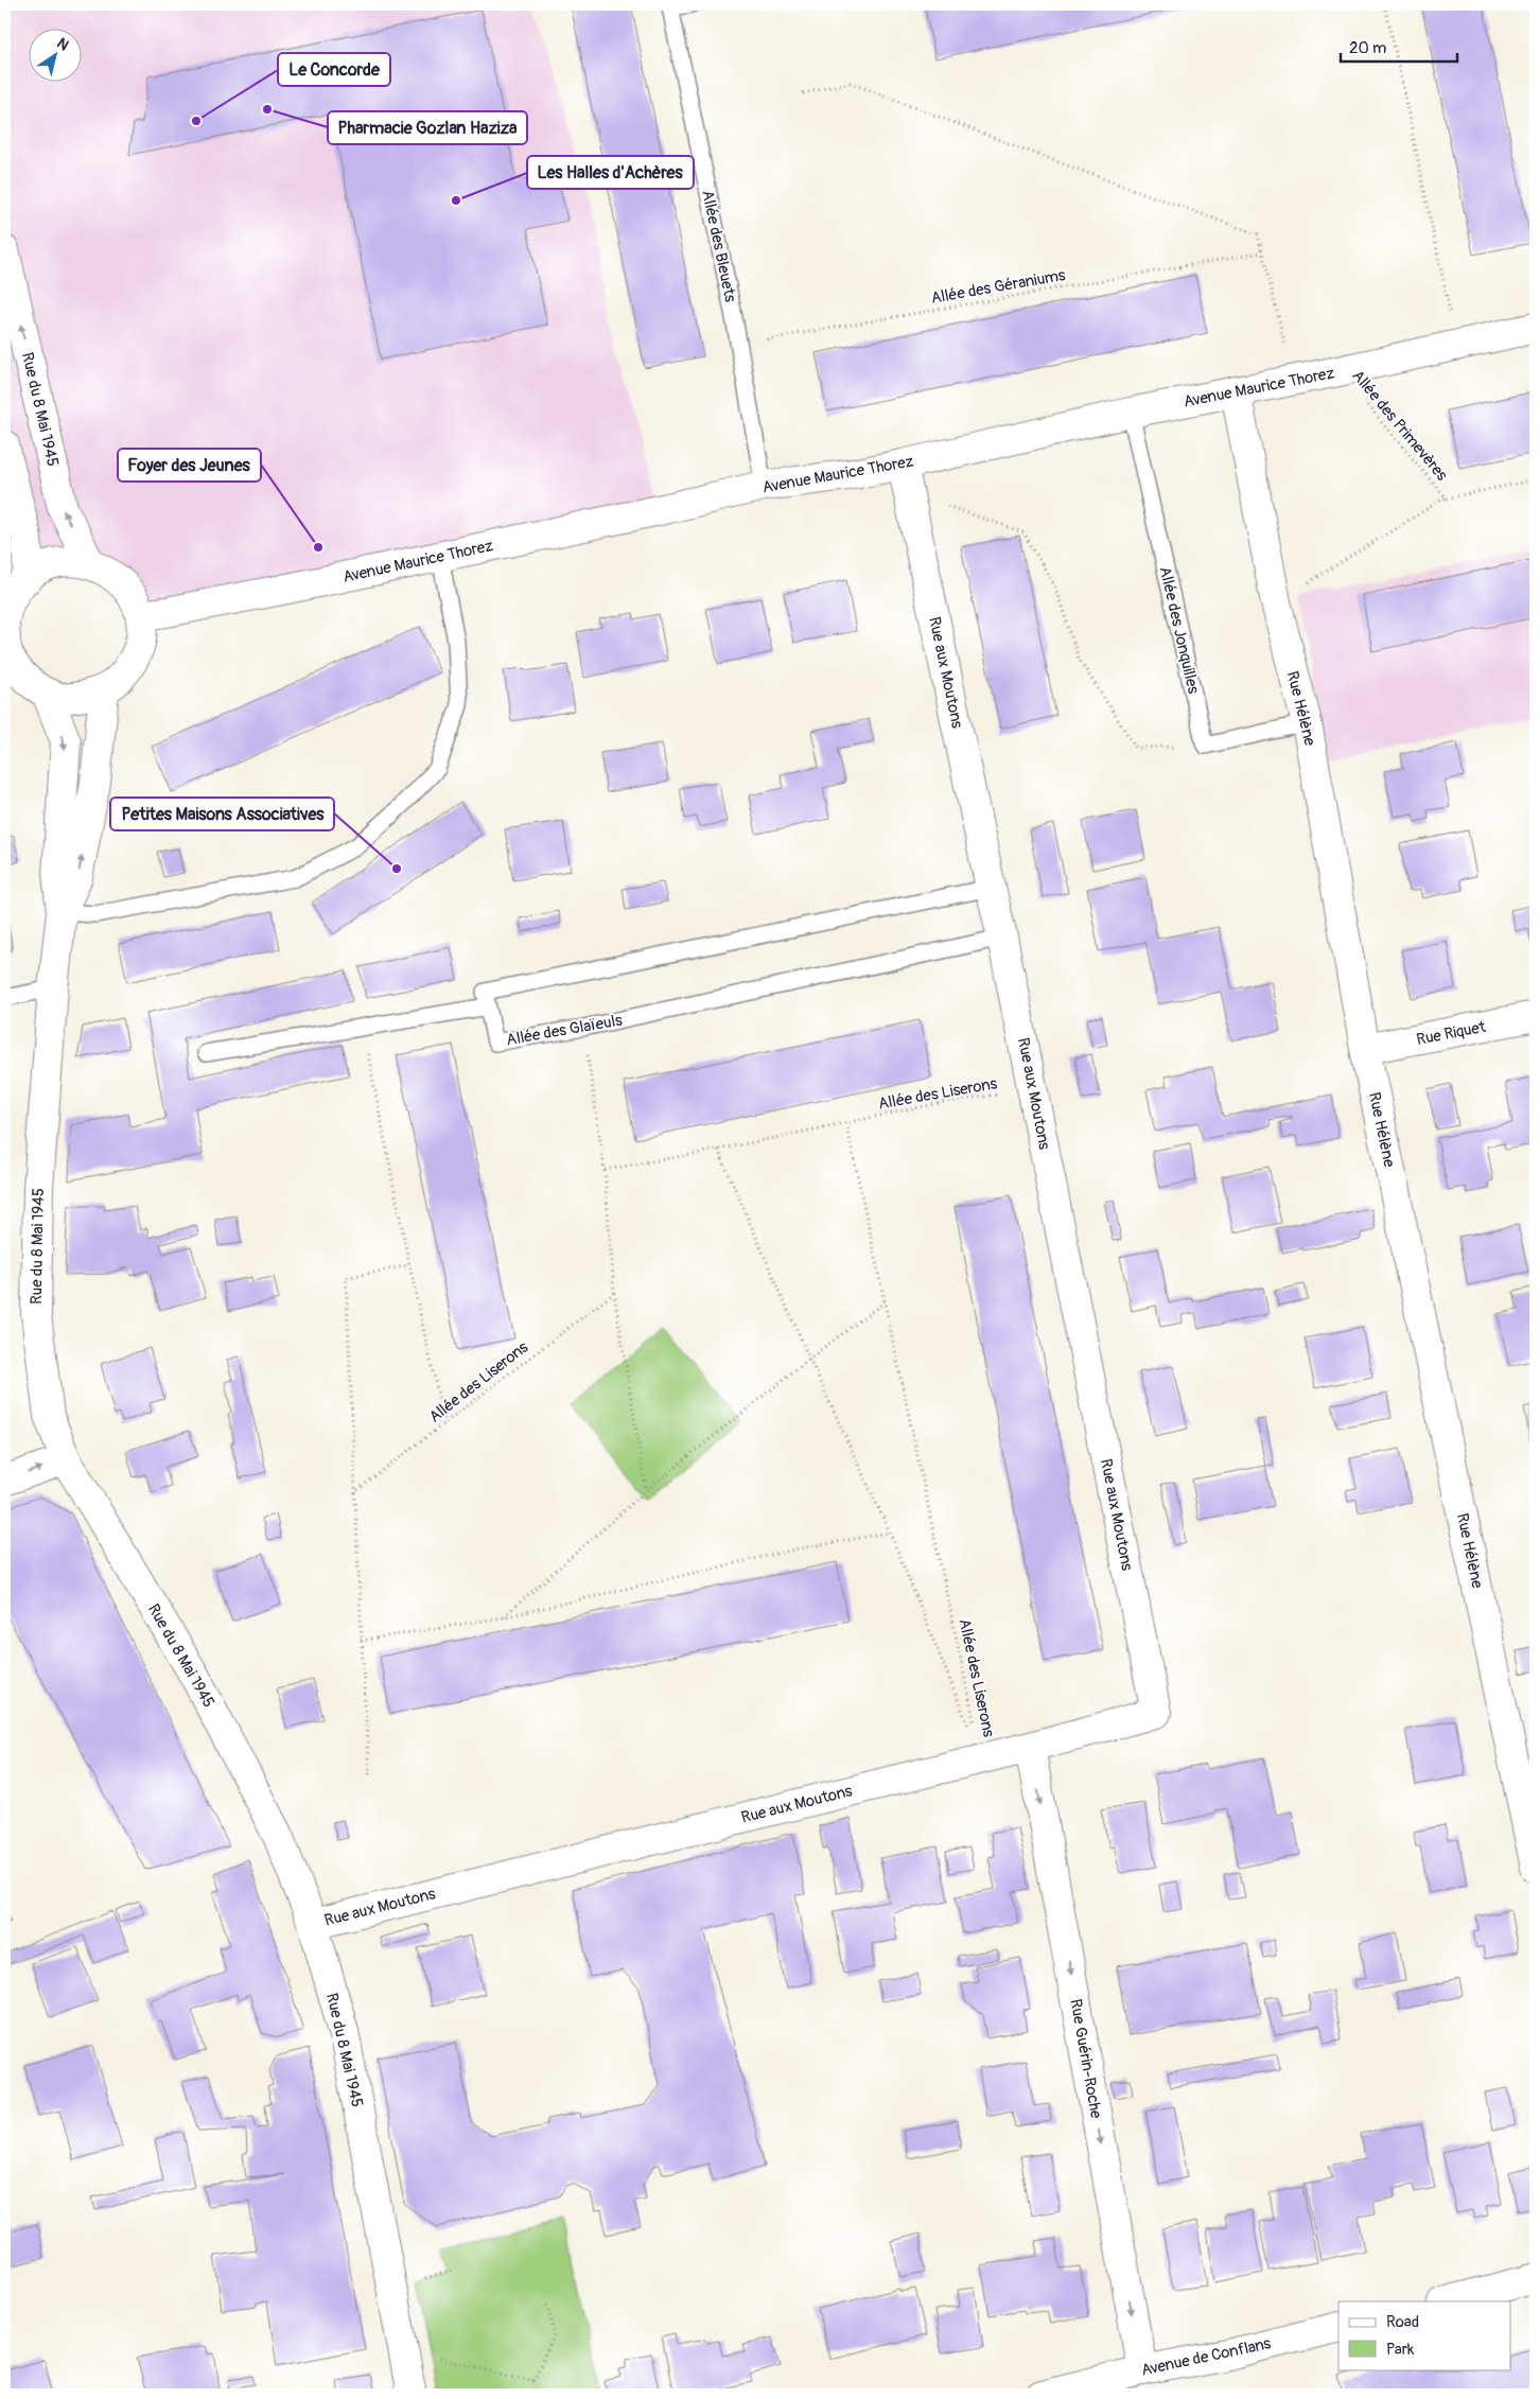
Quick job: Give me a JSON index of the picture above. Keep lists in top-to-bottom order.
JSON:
{
  "streets": {
    "street": [
      "Avenue Maurice Thorez",
      "Rue du 8 Mai 1945",
      "Rue aux Moutons",
      "Rue Hélène",
      "Rue Riquet",
      "Rue Guérin-Roche",
      "Avenue de Conflans"
    ],
    "lane": ["Allée des Bleuets", "Allée des Jonquilles", "Allée des Glaïeuls"],
    "path": ["Allée des Géraniums", "Allée des Primevères", "Allée des Liserons"]
  },
  "crossings": [
    ["Allée des Bleuets", "Allée des Géraniums"],
    ["Allée des Bleuets", "Avenue Maurice Thorez"],
    ["Avenue Maurice Thorez", "Rue du 8 Mai 1945"],
    ["Avenue Maurice Thorez", "Allée des Primevères"],
    ["Avenue Maurice Thorez", "Allée des Jonquilles"],
    ["Avenue Maurice Thorez", "Rue aux Moutons"],
    ["Avenue Maurice Thorez", "Rue Hélène"],
    ["Rue du 8 Mai 1945", "Rue aux Moutons"],
    ["Rue aux Moutons", "Allée des Glaïeuls"],
    ["Rue aux Moutons", "Allée des Liserons"],
    ["Rue aux Moutons", "Rue Guérin-Roche"],
    ["Rue Hélène", "Rue Riquet"],
    ["Rue Guérin-Roche", "Avenue de Conflans"]
  ],
  "one_way": ["Rue Guérin-Roche"],
  "places": [
    "Pharmacie Gozlan Haziza",
    "Le Concorde",
    "Les Halles d'Achères",
    "Foyer des Jeunes",
    "Petites Maisons Associatives"
  ],
  "legend": ["Road", "Park"],
  "scale_bar": "20 m",
  "north": "top right"
}
